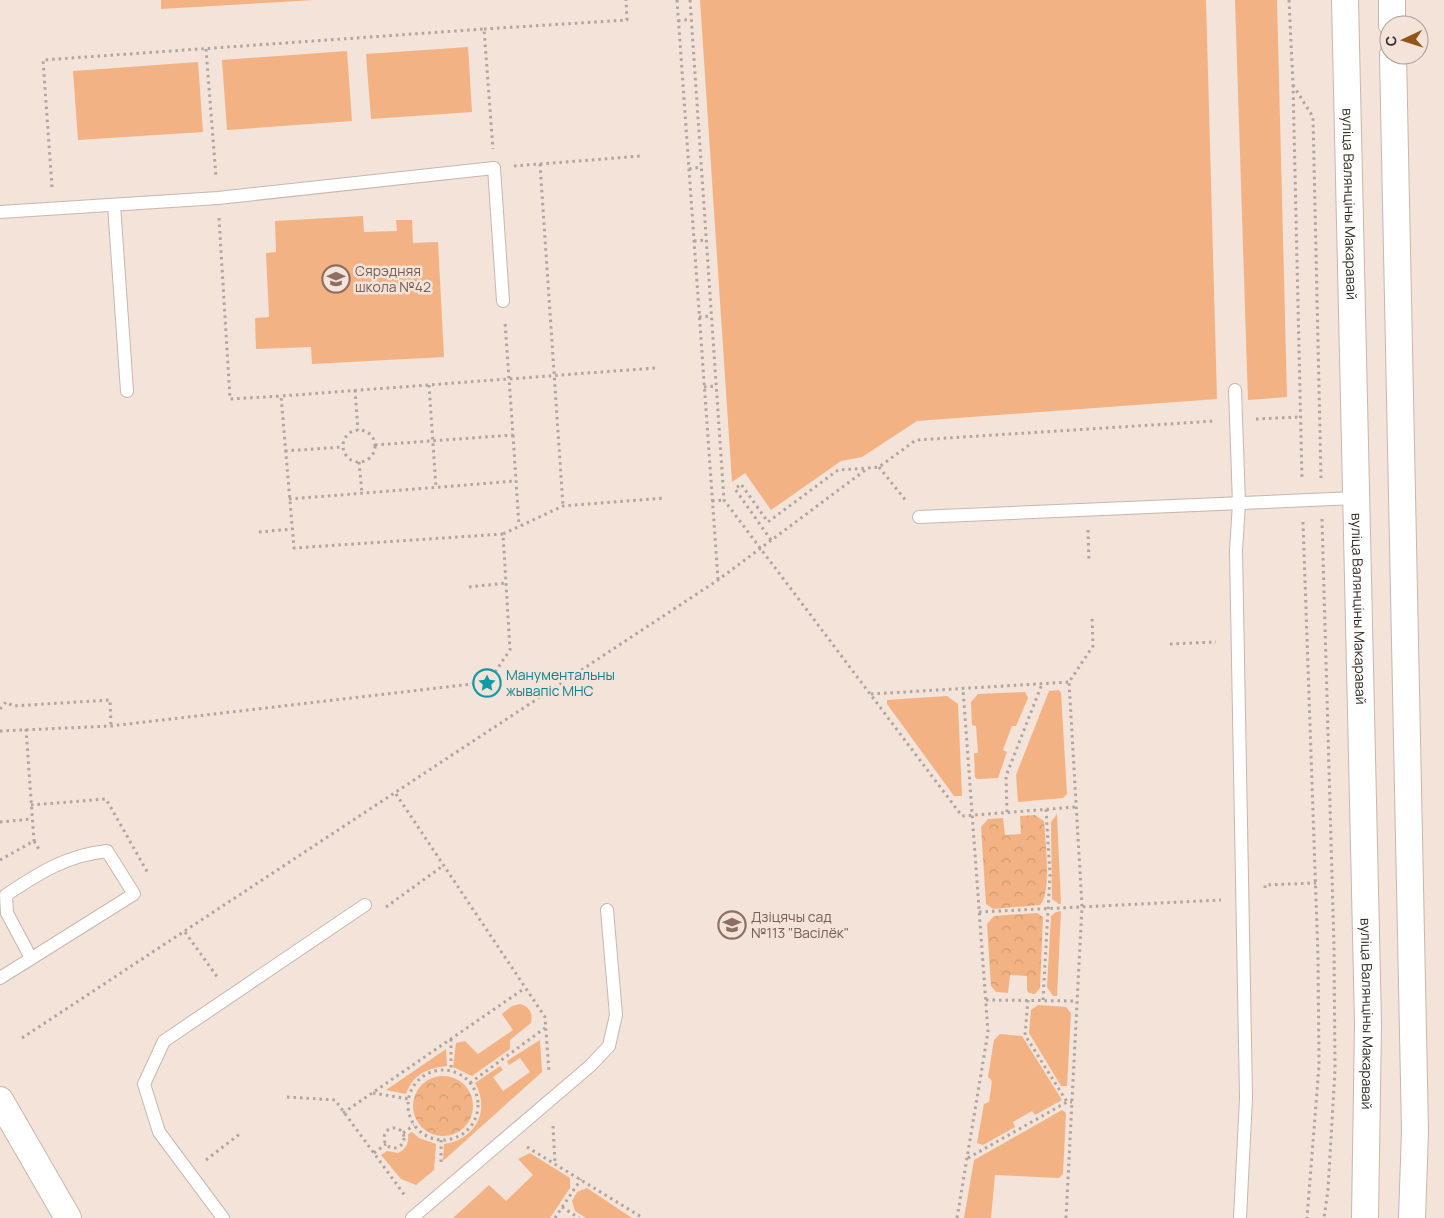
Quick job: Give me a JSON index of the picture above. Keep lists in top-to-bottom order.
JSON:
{
  "streets": {
    "street": ["вуліца Валянціны Макаравай"]
  },
  "places": {
    "school or university": ["Сярэдняя школа №42", "Дзіцячы сад №113 \"Васілёк\""],
    "place": ["Манументальны жывапіс МНС"]
  },
  "north": "left"
}
